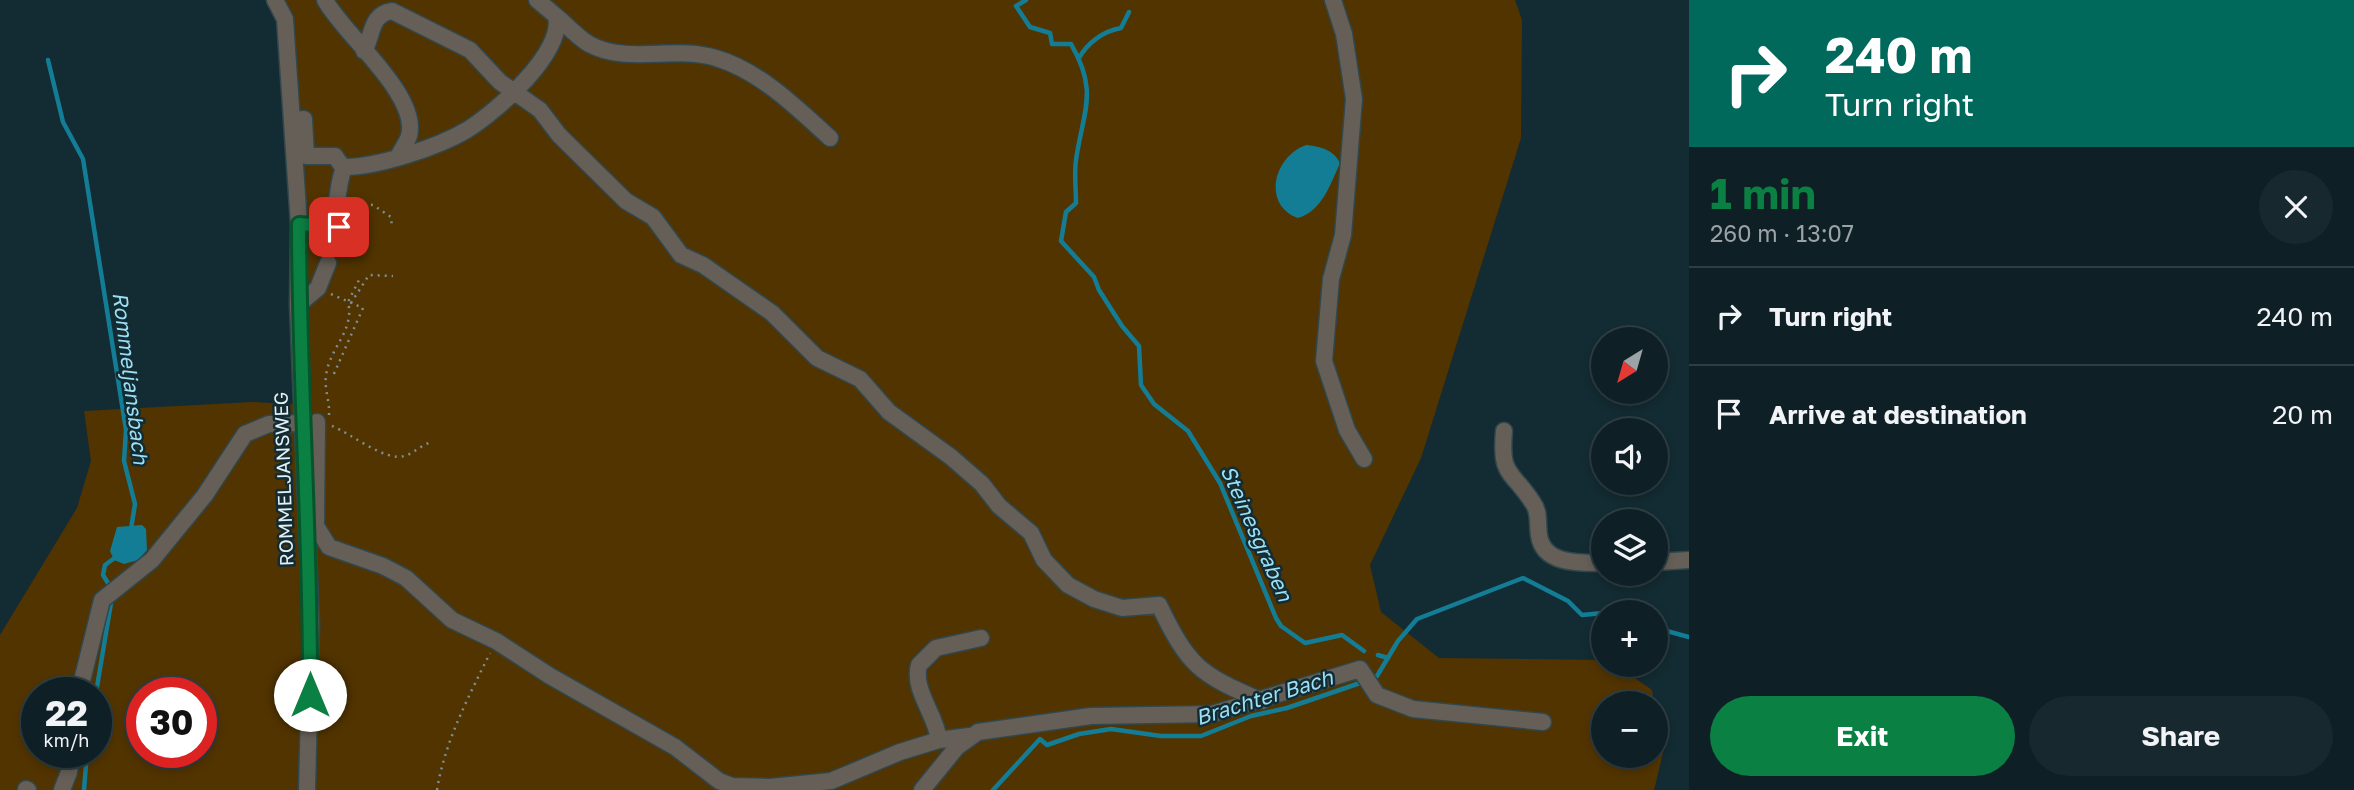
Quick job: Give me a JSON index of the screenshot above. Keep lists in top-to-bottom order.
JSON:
{
  "streets": {
    "street": ["ROMMELJANSWEG"]
  },
  "water": ["Rommeljansbach", "Steinesgraben", "Brachter Bach"],
  "north": "bottom left",
  "page": {
    "turn": ["240 m", "Turn right"],
    "heading": ["1 min", "260 m · 13:07"],
    "list": [
      {
        "name": "Turn right",
        "value": "240 m"
      },
      {
        "name": "Arrive at destination",
        "value": "20 m"
      }
    ],
    "map_buttons": ["+", "−"],
    "speed": "22 km/h",
    "limit": "30",
    "buttons": ["Exit", "Share"]
  }
}
